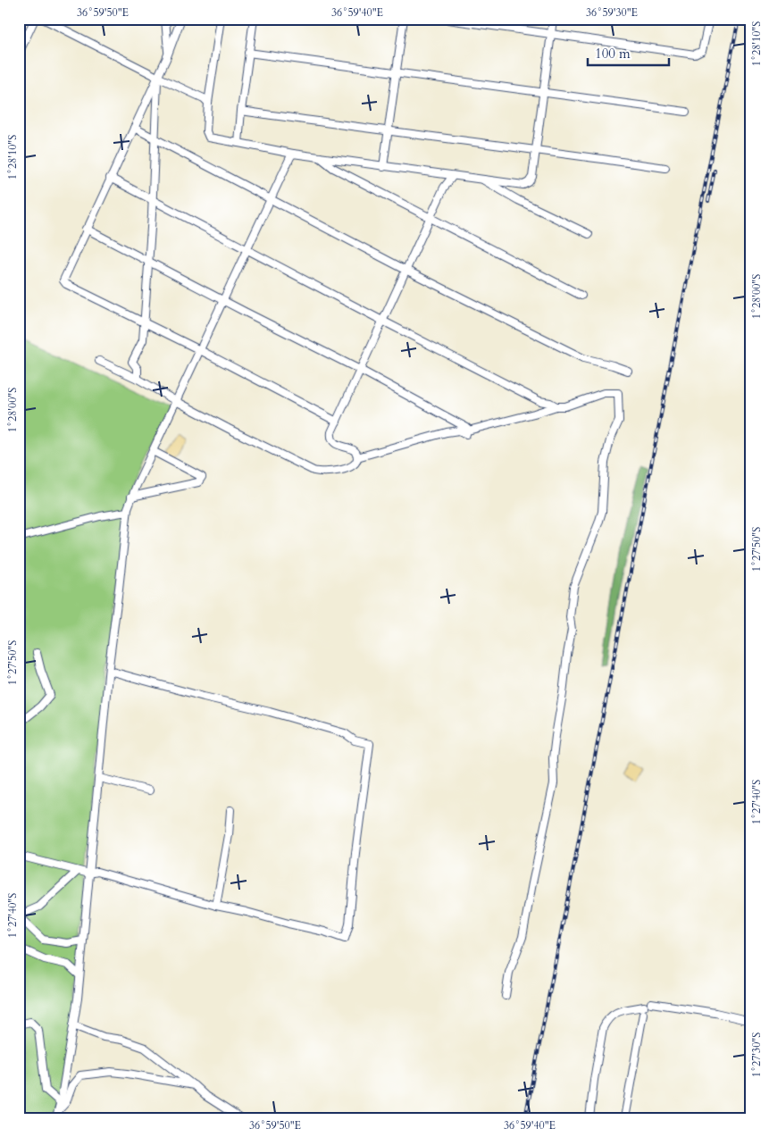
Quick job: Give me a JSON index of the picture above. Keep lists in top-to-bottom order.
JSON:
{
  "scale_bar": "100 m",
  "coordinates": [
    "36°59'50\"E",
    "36°59'40\"E",
    "36°59'30\"E",
    "1°28'10\"S",
    "1°28'00\"S",
    "1°27'50\"S",
    "1°27'40\"S",
    "1°27'30\"S"
  ]
}
